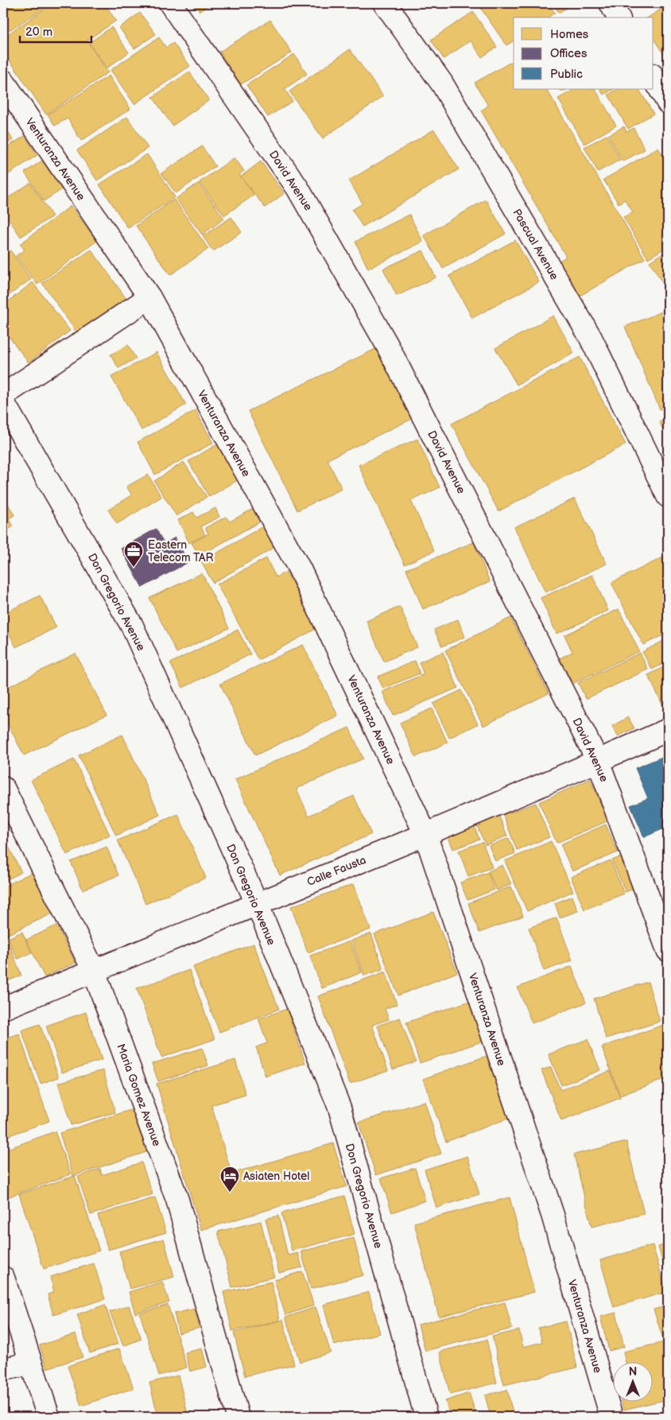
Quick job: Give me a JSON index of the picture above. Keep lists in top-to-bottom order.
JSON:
{
  "streets": {
    "street": [
      "Venturanza Avenue",
      "David Avenue",
      "Pascual Avenue",
      "Don Gregorio Avenue",
      "Calle Fausta",
      "Maria Gomez Avenue"
    ]
  },
  "crossings": [
    ["Venturanza Avenue", "Calle Fausta"],
    ["David Avenue", "Calle Fausta"],
    ["Don Gregorio Avenue", "Calle Fausta"],
    ["Calle Fausta", "Maria Gomez Avenue"]
  ],
  "places": {
    "office": ["Eastern Telecom TAR"],
    "hotel": ["Asiaten Hotel"]
  },
  "legend": ["Homes", "Offices", "Public"],
  "scale_bar": "20 m",
  "north": "top"
}
